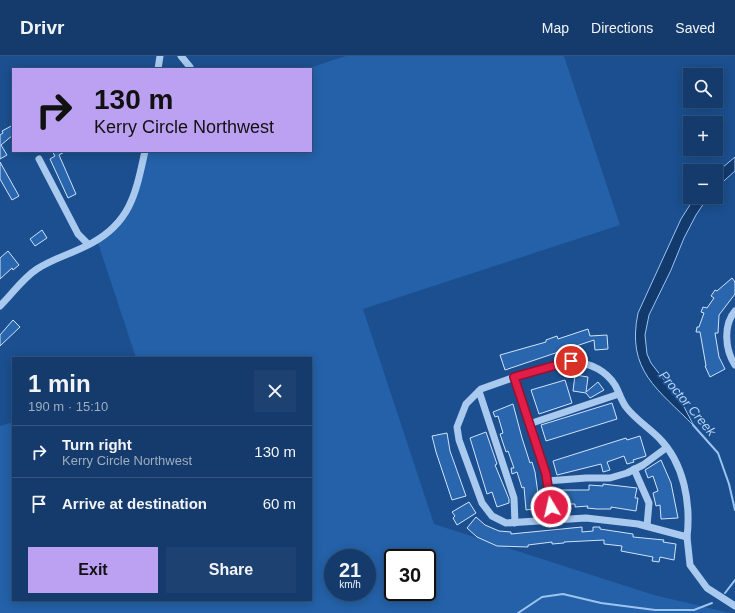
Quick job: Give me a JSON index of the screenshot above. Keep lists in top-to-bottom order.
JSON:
{
  "water": ["Proctor Creek"],
  "page": {
    "header": "Drivr",
    "nav": ["Map", "Directions", "Saved"],
    "map_buttons": ["+", "−"],
    "turn": ["130 m", "Kerry Circle Northwest"],
    "heading": ["1 min", "190 m · 15:10"],
    "list": [
      {
        "name": "Turn right",
        "note": "Kerry Circle Northwest",
        "value": "130 m"
      },
      {
        "name": "Arrive at destination",
        "value": "60 m"
      }
    ],
    "buttons": ["Exit", "Share"],
    "speed": "21 km/h",
    "limit": "30"
  }
}
